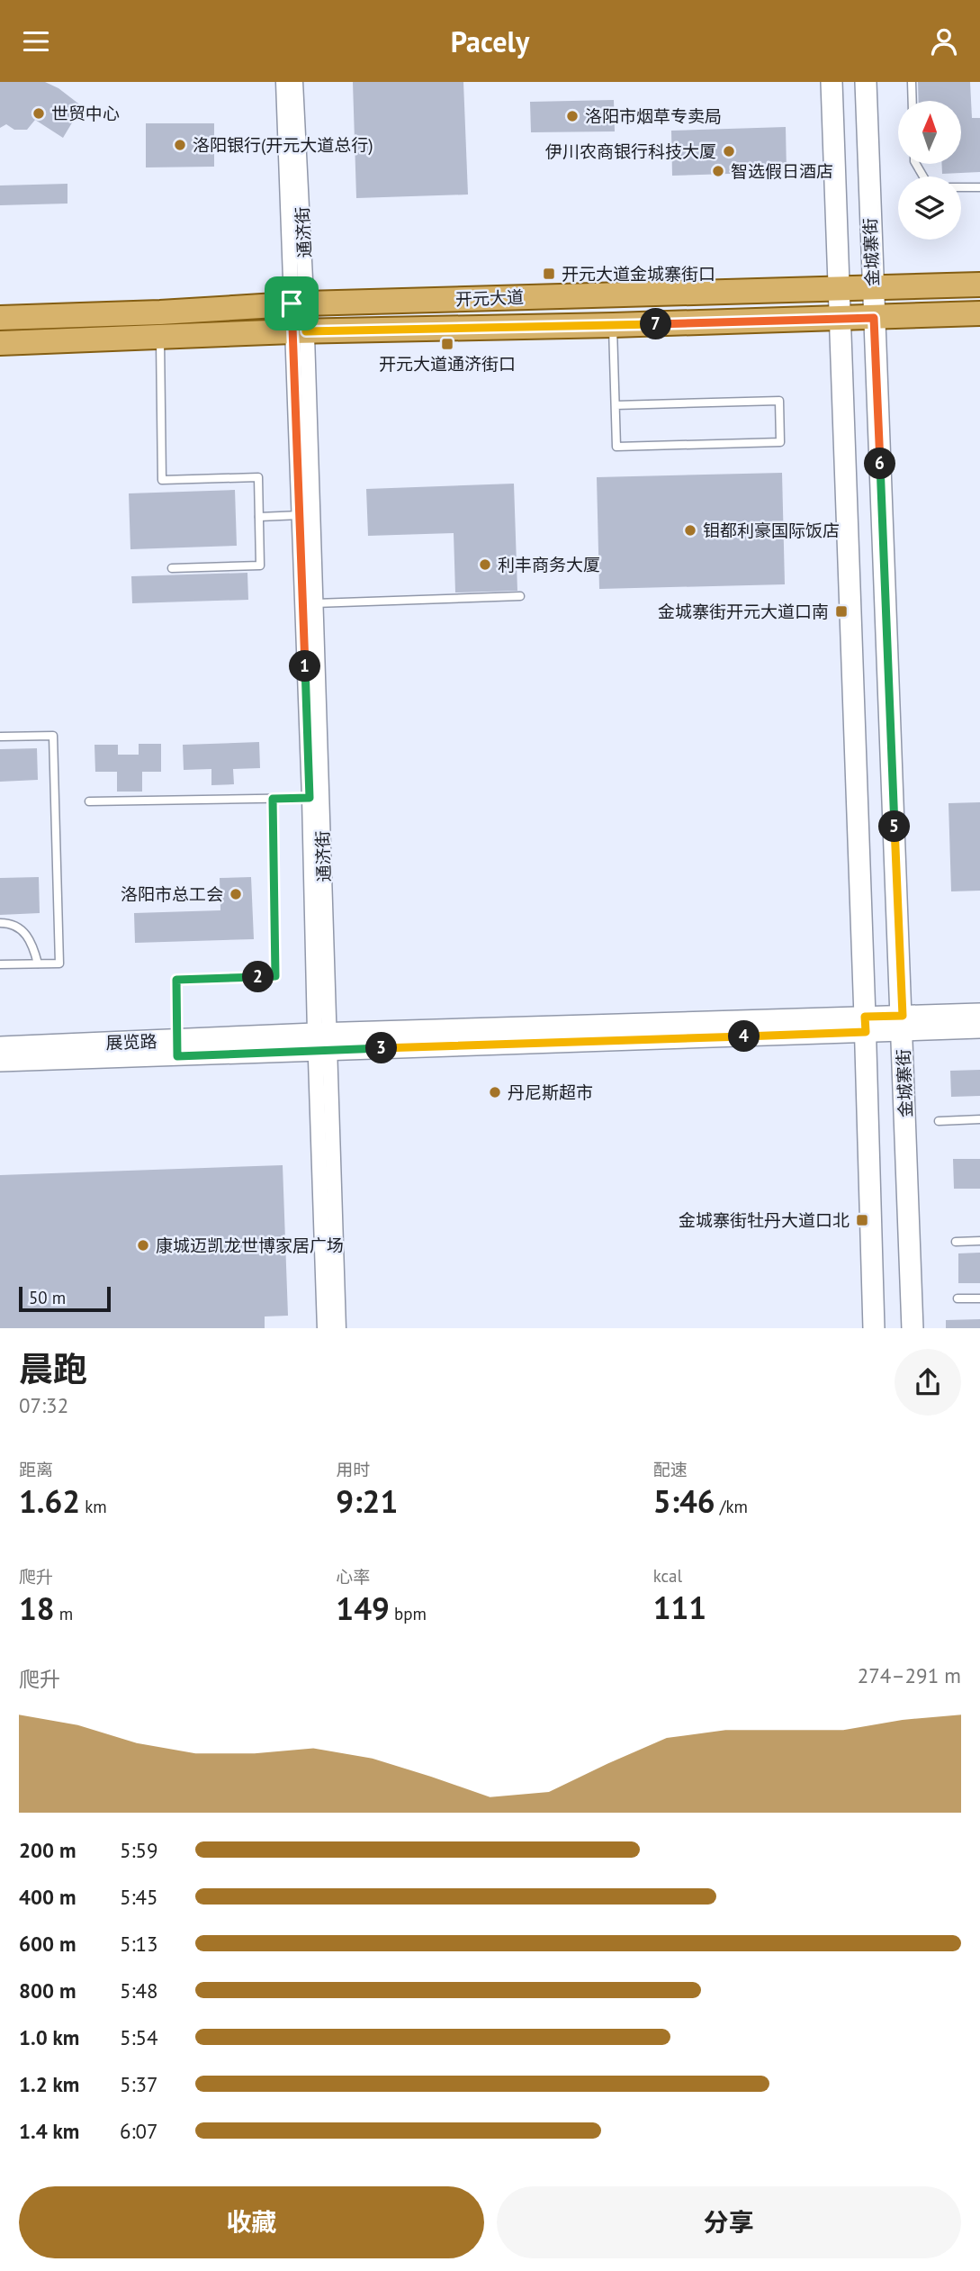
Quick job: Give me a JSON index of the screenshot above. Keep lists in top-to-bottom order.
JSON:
{
  "streets": {
    "main road": ["金城寨街", "开元大道"],
    "street": ["通济街", "展览路"]
  },
  "crossings": [
    ["通济街", "开元大道"],
    ["通济街", "展览路"],
    ["金城寨街", "开元大道"],
    ["金城寨街", "展览路"]
  ],
  "places": {
    "other": [
      "世贸中心",
      "洛阳市烟草专卖局",
      "洛阳银行(开元大道总行)",
      "伊川农商银行科技大厦",
      "智选假日酒店",
      "钼都利豪国际饭店",
      "利丰商务大厦",
      "洛阳市总工会",
      "丹尼斯超市",
      "康城迈凯龙世博家居广场"
    ],
    "transit": [
      "开元大道金城寨街口",
      "开元大道通济街口",
      "金城寨街开元大道口南",
      "金城寨街牡丹大道口北"
    ]
  },
  "scale_bar": "50 m",
  "north": "top",
  "page": {
    "header": "Pacely",
    "pins": [
      "7",
      "6",
      "1",
      "5",
      "2",
      "4",
      "3"
    ],
    "scale": "50 m",
    "heading": ["晨跑", "07:32"],
    "stats": [
      ["距离", "1.62 km"],
      ["用时", "9:21"],
      ["配速", "5:46 /km"],
      ["爬升", "18 m"],
      ["心率", "149 bpm"],
      ["kcal", "111"]
    ],
    "chart": ["爬升", "274–291 m"],
    "list": [
      {
        "name": "200 m",
        "note": "5:59"
      },
      {
        "name": "400 m",
        "note": "5:45"
      },
      {
        "name": "600 m",
        "note": "5:13"
      },
      {
        "name": "800 m",
        "note": "5:48"
      },
      {
        "name": "1.0 km",
        "note": "5:54"
      },
      {
        "name": "1.2 km",
        "note": "5:37"
      },
      {
        "name": "1.4 km",
        "note": "6:07"
      }
    ],
    "buttons": ["收藏", "分享"]
  }
}
